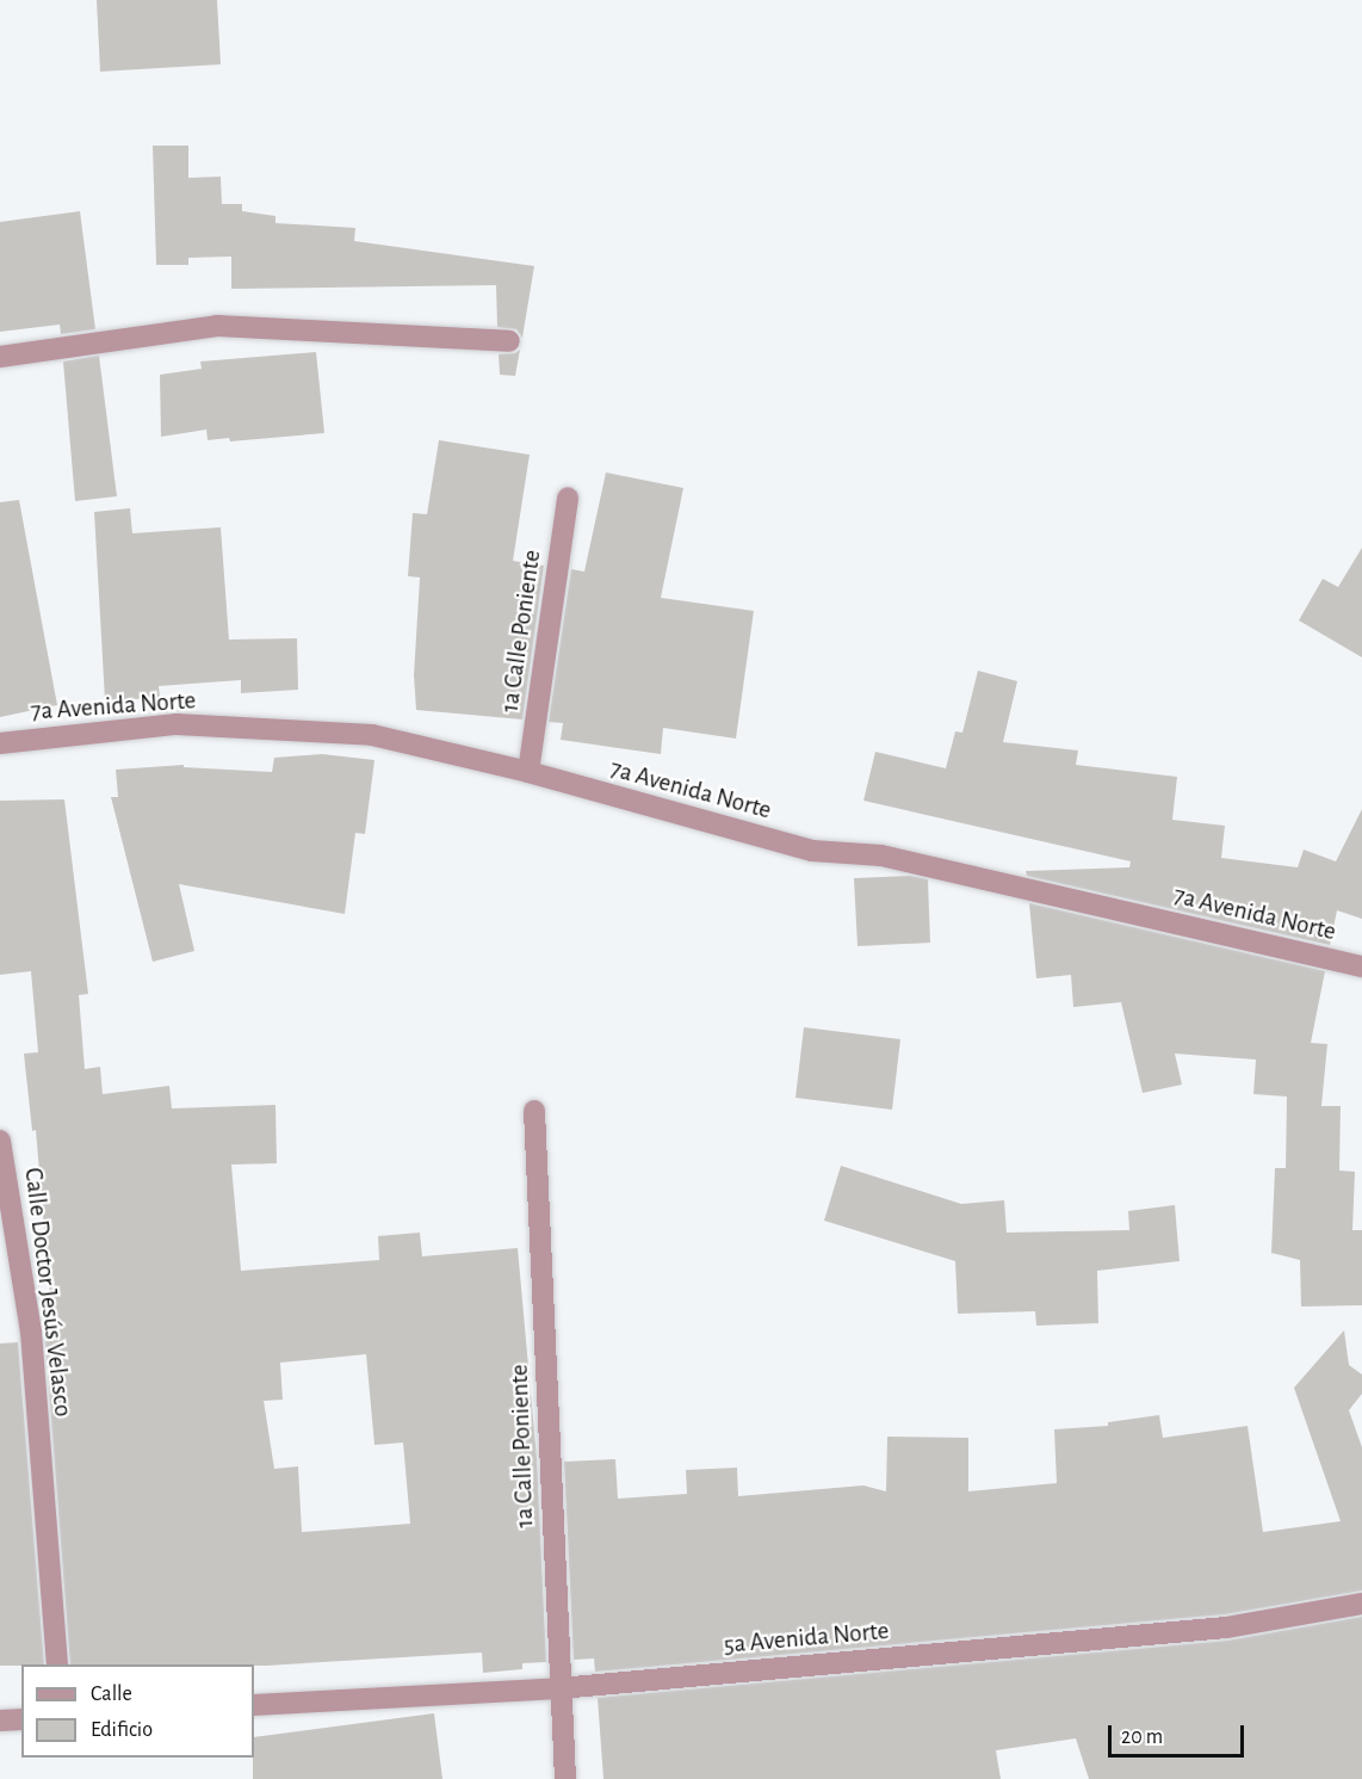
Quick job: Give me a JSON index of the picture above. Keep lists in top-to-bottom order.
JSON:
{
  "streets": {
    "street": [
      "1a Calle Poniente",
      "7a Avenida Norte",
      "Calle Doctor Jesús Velasco",
      "5a Avenida Norte"
    ]
  },
  "crossings": [
    ["1a Calle Poniente", "7a Avenida Norte"],
    ["1a Calle Poniente", "5a Avenida Norte"]
  ],
  "legend": ["Calle", "Edificio"],
  "scale_bar": "20 m"
}
